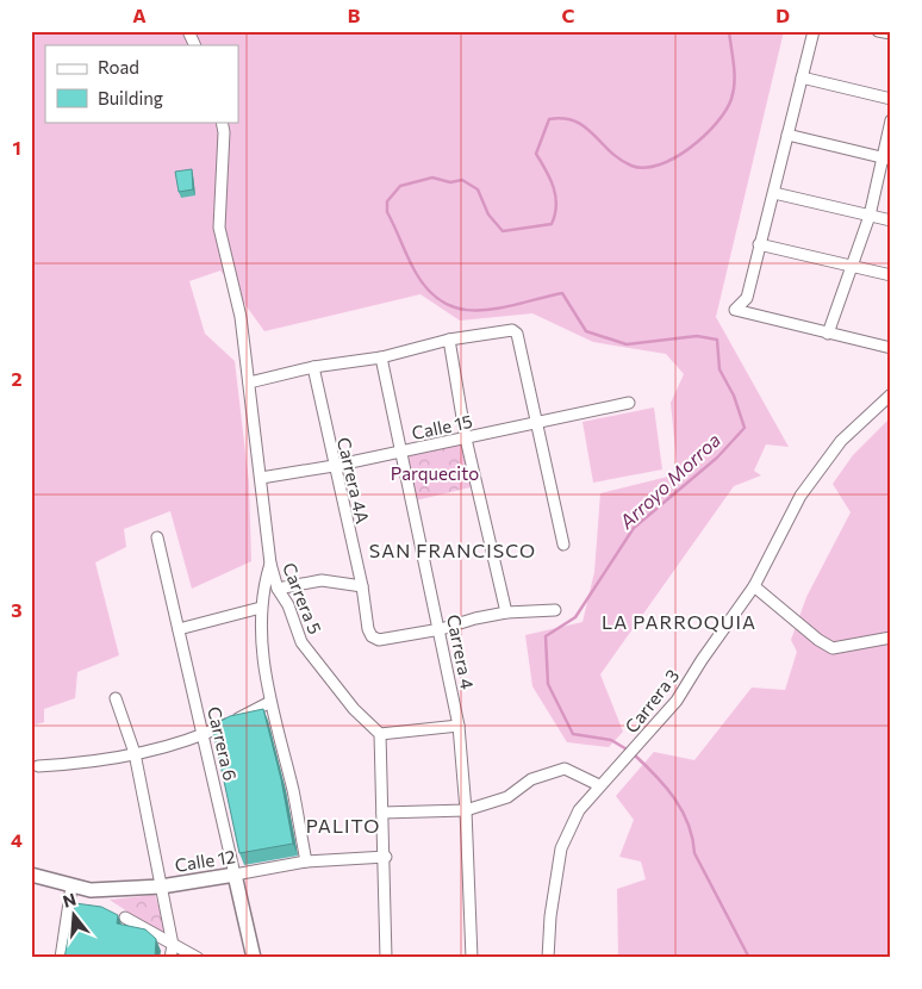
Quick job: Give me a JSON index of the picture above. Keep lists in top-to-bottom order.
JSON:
{
  "streets": {
    "street": [
      "Calle 15",
      "Carrera 4A",
      "Carrera 5",
      "Carrera 4",
      "Carrera 3",
      "Carrera 6",
      "Calle 12"
    ]
  },
  "crossings": [
    ["Calle 15", "Carrera 4A"],
    ["Calle 15", "Carrera 5"],
    ["Calle 15", "Carrera 4"],
    ["Carrera 4A", "Carrera 4"],
    ["Carrera 6", "Calle 12"]
  ],
  "districts": ["SAN FRANCISCO", "LA PARROQUIA", "PALITO"],
  "water": ["Arroyo Morroa"],
  "parks": ["Parquecito"],
  "legend": ["Road", "Building"],
  "north": "top",
  "grid": {
    "columns": [
      "A",
      "B",
      "C",
      "D"
    ],
    "rows": [
      "1",
      "2",
      "3",
      "4"
    ]
  }
}
